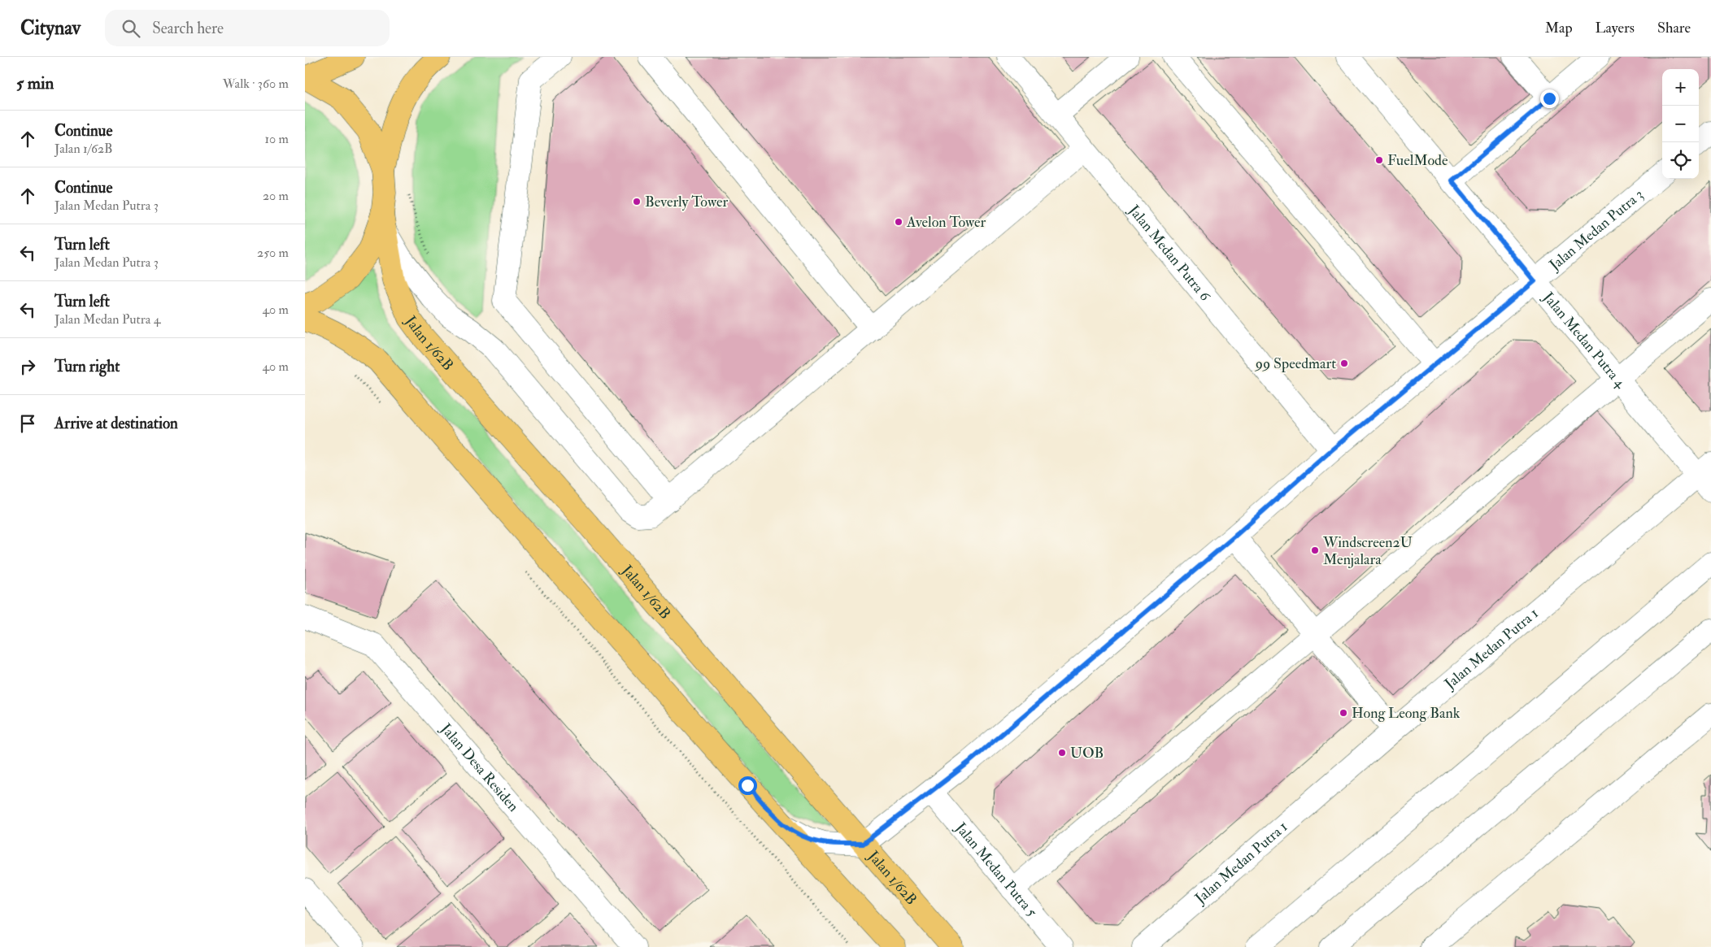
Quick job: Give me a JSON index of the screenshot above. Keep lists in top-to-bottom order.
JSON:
{
  "streets": {
    "main road": ["Jalan 1/62B"],
    "street": [
      "Jalan Medan Putra 3",
      "Jalan Medan Putra 6",
      "Jalan Medan Putra 4",
      "Jalan Medan Putra 1",
      "Jalan Desa Residen",
      "Jalan Medan Putra 5"
    ]
  },
  "crossings": [
    ["Jalan Medan Putra 3", "Jalan Medan Putra 6"],
    ["Jalan Medan Putra 3", "Jalan Medan Putra 4"],
    ["Jalan Medan Putra 3", "Jalan 1/62B"],
    ["Jalan Medan Putra 3", "Jalan Medan Putra 5"],
    ["Jalan Medan Putra 4", "Jalan Medan Putra 1"]
  ],
  "places": [
    "FuelMode",
    "Beverly Tower",
    "Avelon Tower",
    "99 Speedmart",
    "Windscreen2U Menjalara",
    "Hong Leong Bank",
    "UOB"
  ],
  "page": {
    "header": "Citynav",
    "search": "Search here",
    "nav": ["Map", "Layers", "Share"],
    "heading": ["5 min", "Walk · 360 m"],
    "map_buttons": ["+", "−"],
    "list": [
      ["Continue", "Jalan 1/62B", "10 m"],
      ["Continue", "Jalan Medan Putra 3", "20 m"],
      ["Turn left", "Jalan Medan Putra 3", "250 m"],
      ["Turn left", "Jalan Medan Putra 4", "40 m"],
      ["Turn right", "40 m"],
      "Arrive at destination"
    ]
  }
}
